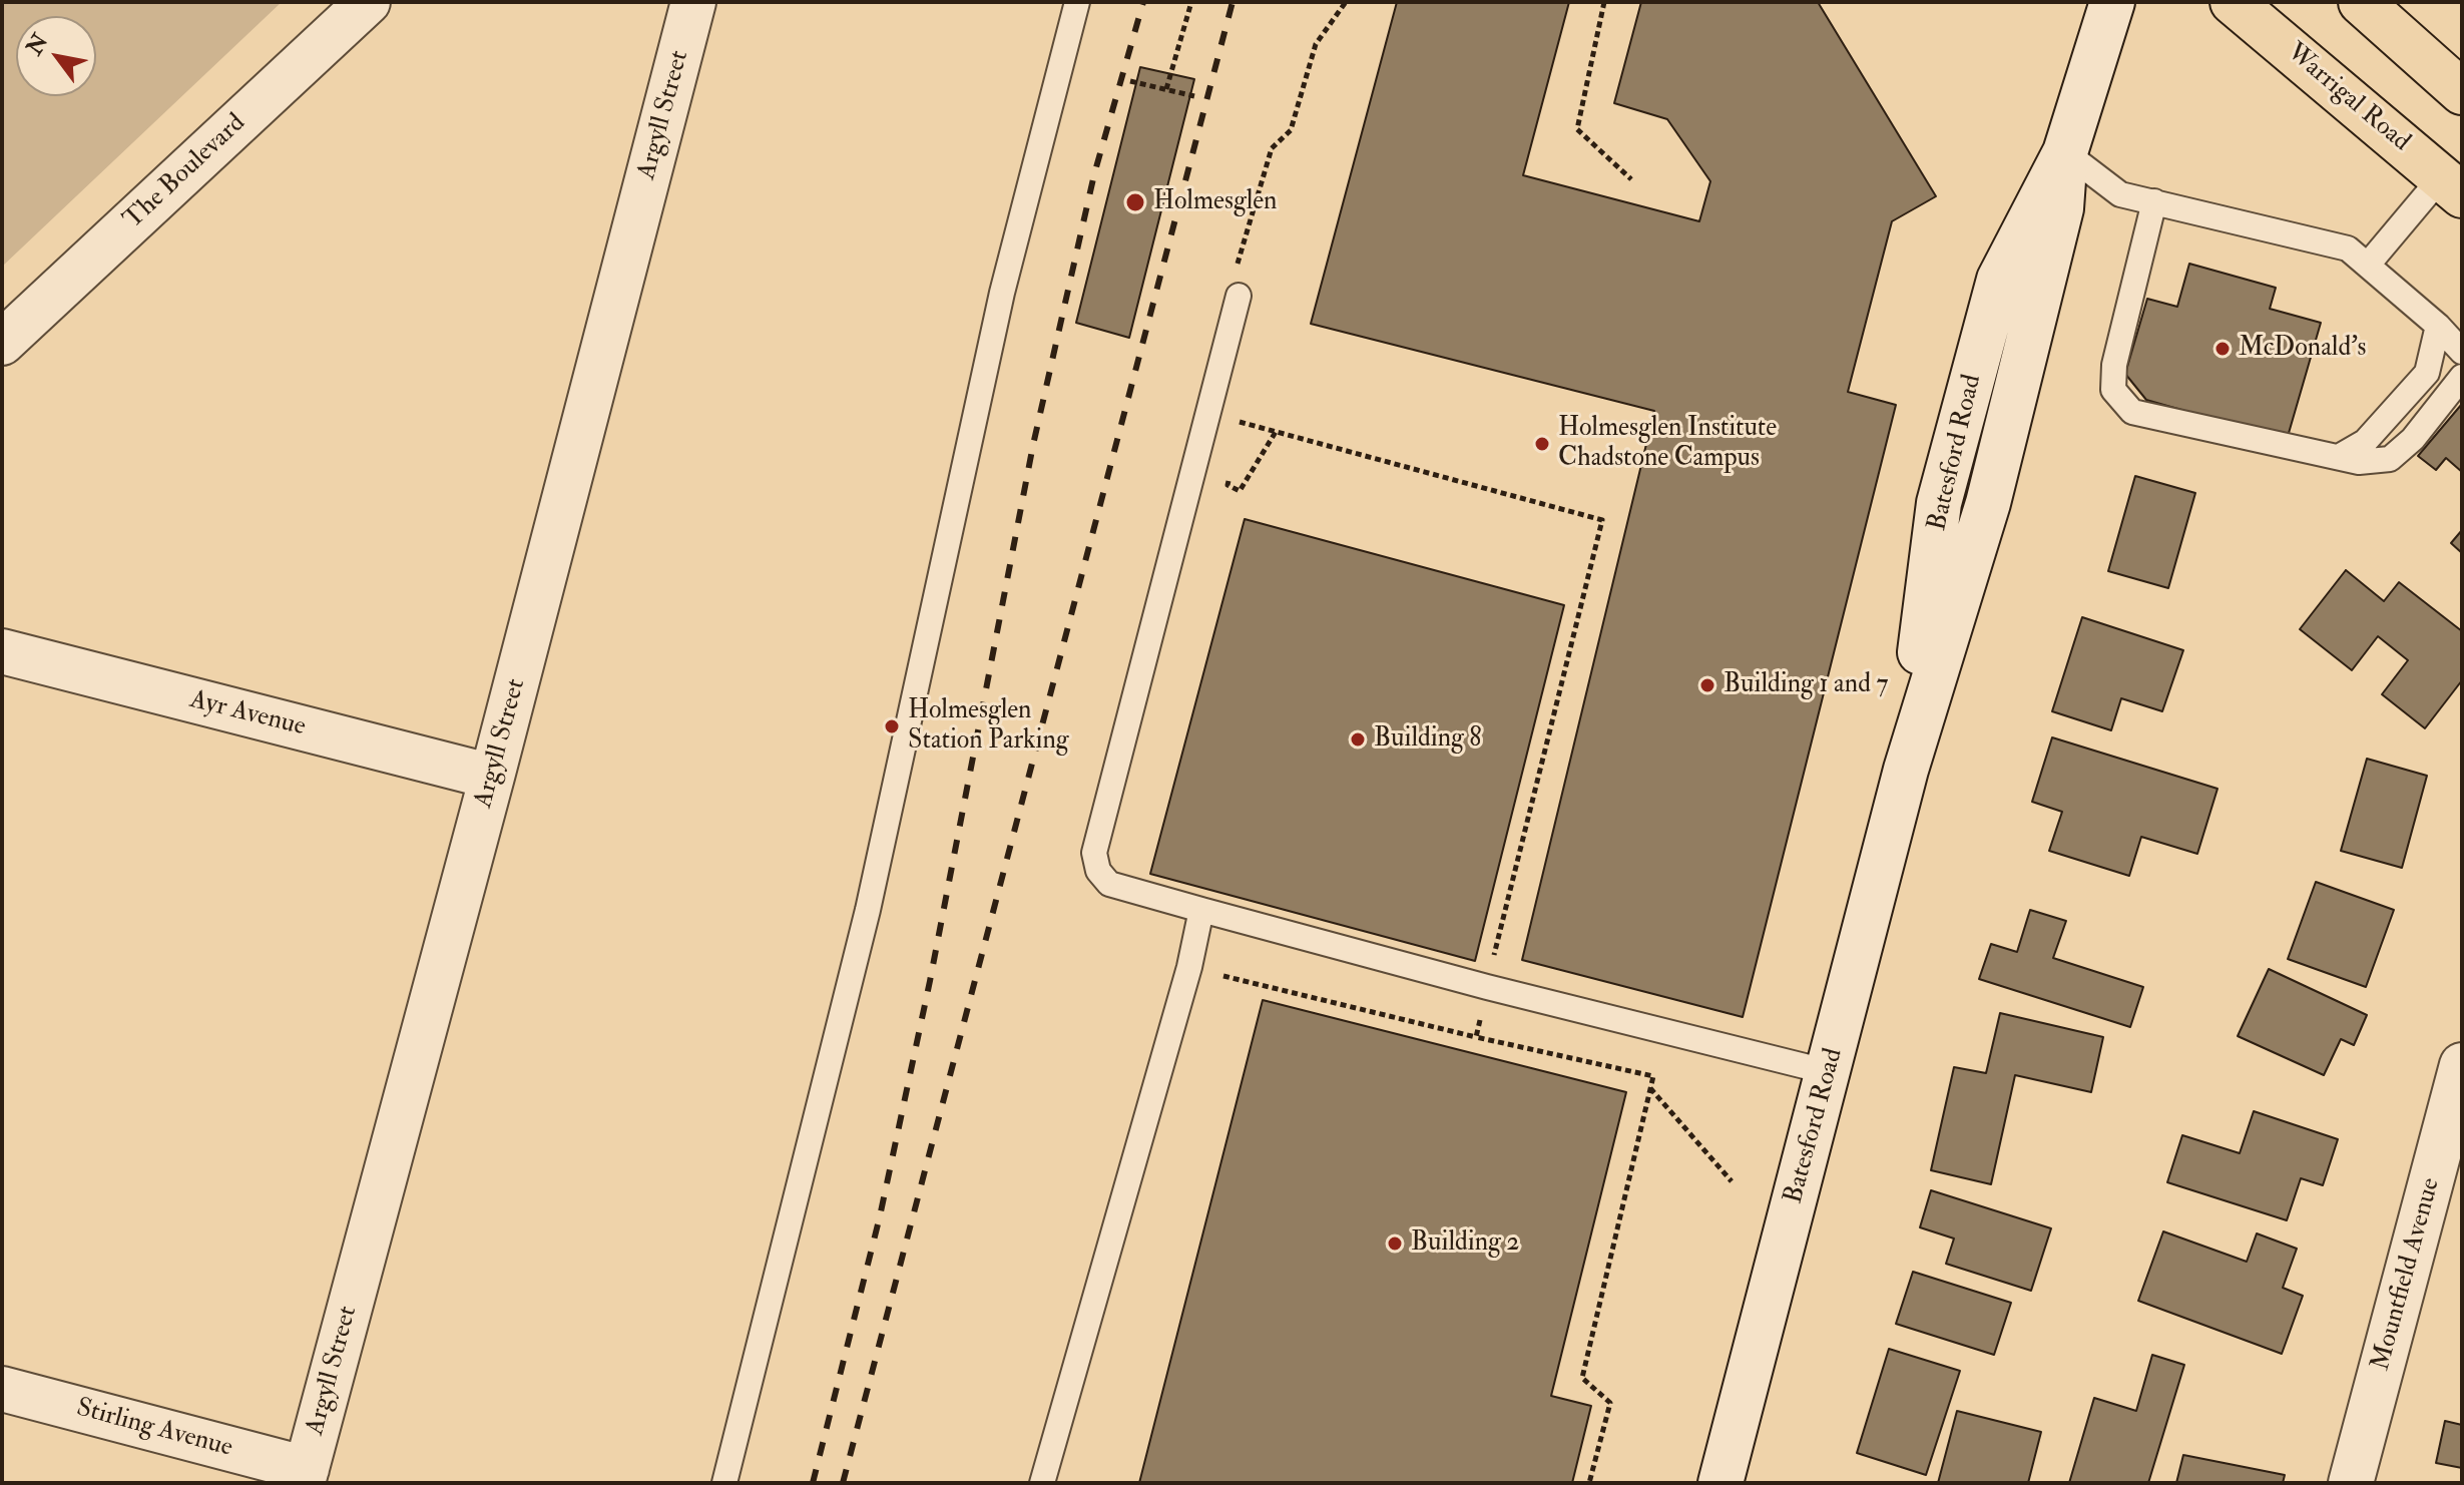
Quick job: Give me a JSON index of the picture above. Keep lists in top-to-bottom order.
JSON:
{
  "streets": {
    "highway": ["Warrigal Road"],
    "street": [
      "Argyll Street",
      "The Boulevard",
      "Batesford Road",
      "Ayr Avenue",
      "Mountfield Avenue",
      "Stirling Avenue"
    ]
  },
  "crossings": [
    ["Argyll Street", "Ayr Avenue"],
    ["Argyll Street", "Stirling Avenue"]
  ],
  "places": [
    "Holmesglen",
    "McDonald's",
    "Holmesglen Institute Chadstone Campus",
    "Building 1 and 7",
    "Holmesglen Station Parking",
    "Building 8",
    "Building 2"
  ],
  "north": "top left"
}
